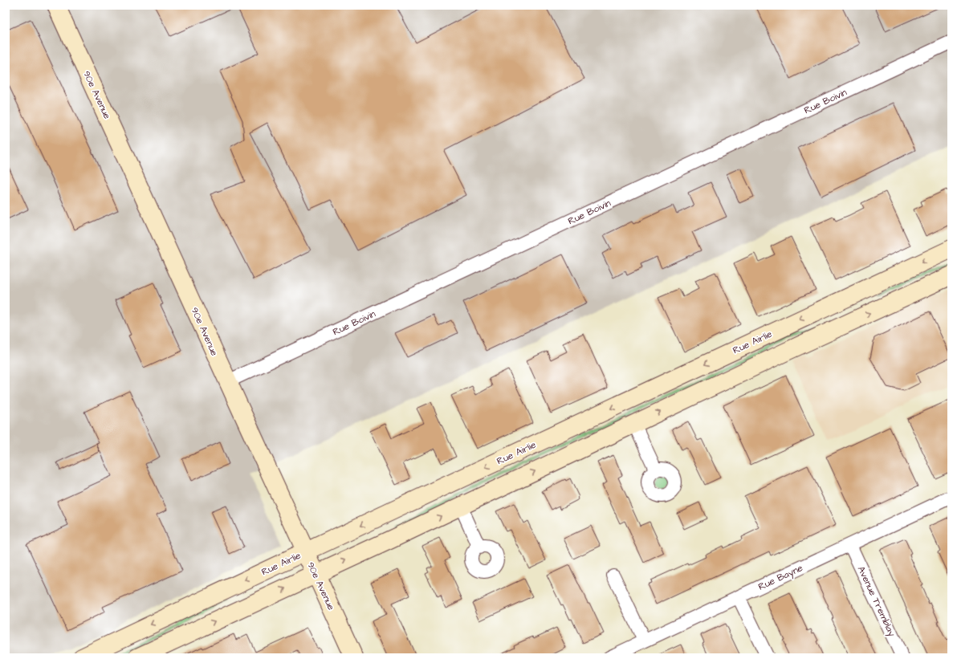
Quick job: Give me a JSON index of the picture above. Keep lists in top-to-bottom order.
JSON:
{
  "streets": {
    "main road": ["90e Avenue", "Rue Airlie"],
    "street": ["Rue Boivin", "Rue Bayne", "Avenue Tremblay"]
  },
  "crossings": [
    ["90e Avenue", "Rue Boivin"],
    ["90e Avenue", "Rue Airlie"],
    ["Rue Bayne", "Avenue Tremblay"]
  ]
}
